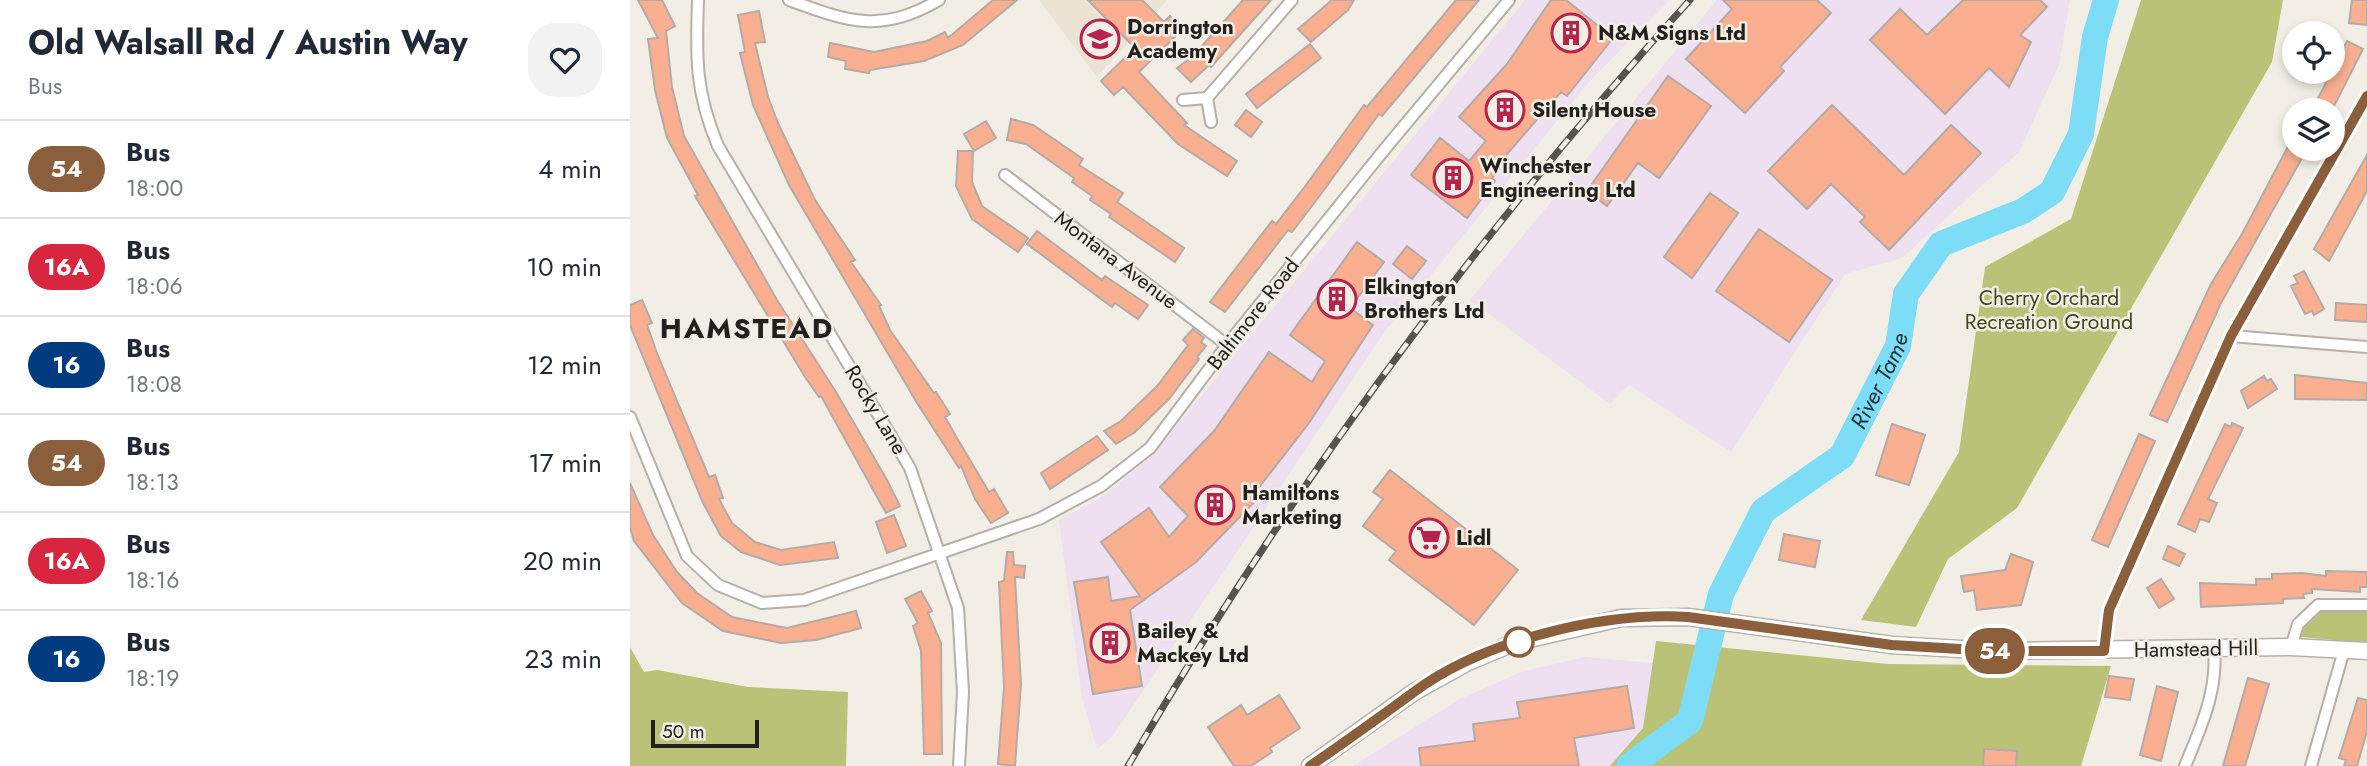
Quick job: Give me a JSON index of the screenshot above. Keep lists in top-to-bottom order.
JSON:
{
  "streets": {
    "main road": ["Hamstead Hill"],
    "street": ["Montana Avenue", "Baltimore Road", "Rocky Lane"]
  },
  "crossings": [
    ["Montana Avenue", "Baltimore Road"],
    ["Baltimore Road", "Rocky Lane"]
  ],
  "districts": ["HAMSTEAD"],
  "water": ["River Tame"],
  "parks": ["Cherry Orchard Recreation Ground"],
  "places": {
    "building": [
      "N&M Signs Ltd",
      "Silent House",
      "Winchester Engineering Ltd",
      "Elkington Brothers Ltd",
      "Hamiltons Marketing",
      "Bailey & Mackey Ltd"
    ],
    "school or university": ["Dorrington Academy"],
    "supermarket": ["Lidl"]
  },
  "lines": ["bus line 54"],
  "scale_bar": "50 m",
  "page": {
    "heading": ["Old Walsall Rd / Austin Way", "Bus"],
    "on_map": "54",
    "list": [
      {
        "mark": "54",
        "name": "Bus",
        "note": "18:00",
        "value": "4 min"
      },
      {
        "mark": "16A",
        "name": "Bus",
        "note": "18:06",
        "value": "10 min"
      },
      {
        "mark": "16",
        "name": "Bus",
        "note": "18:08",
        "value": "12 min"
      },
      {
        "mark": "54",
        "name": "Bus",
        "note": "18:13",
        "value": "17 min"
      },
      {
        "mark": "16A",
        "name": "Bus",
        "note": "18:16",
        "value": "20 min"
      },
      {
        "mark": "16",
        "name": "Bus",
        "note": "18:19",
        "value": "23 min"
      }
    ],
    "scale": "50 m"
  }
}
